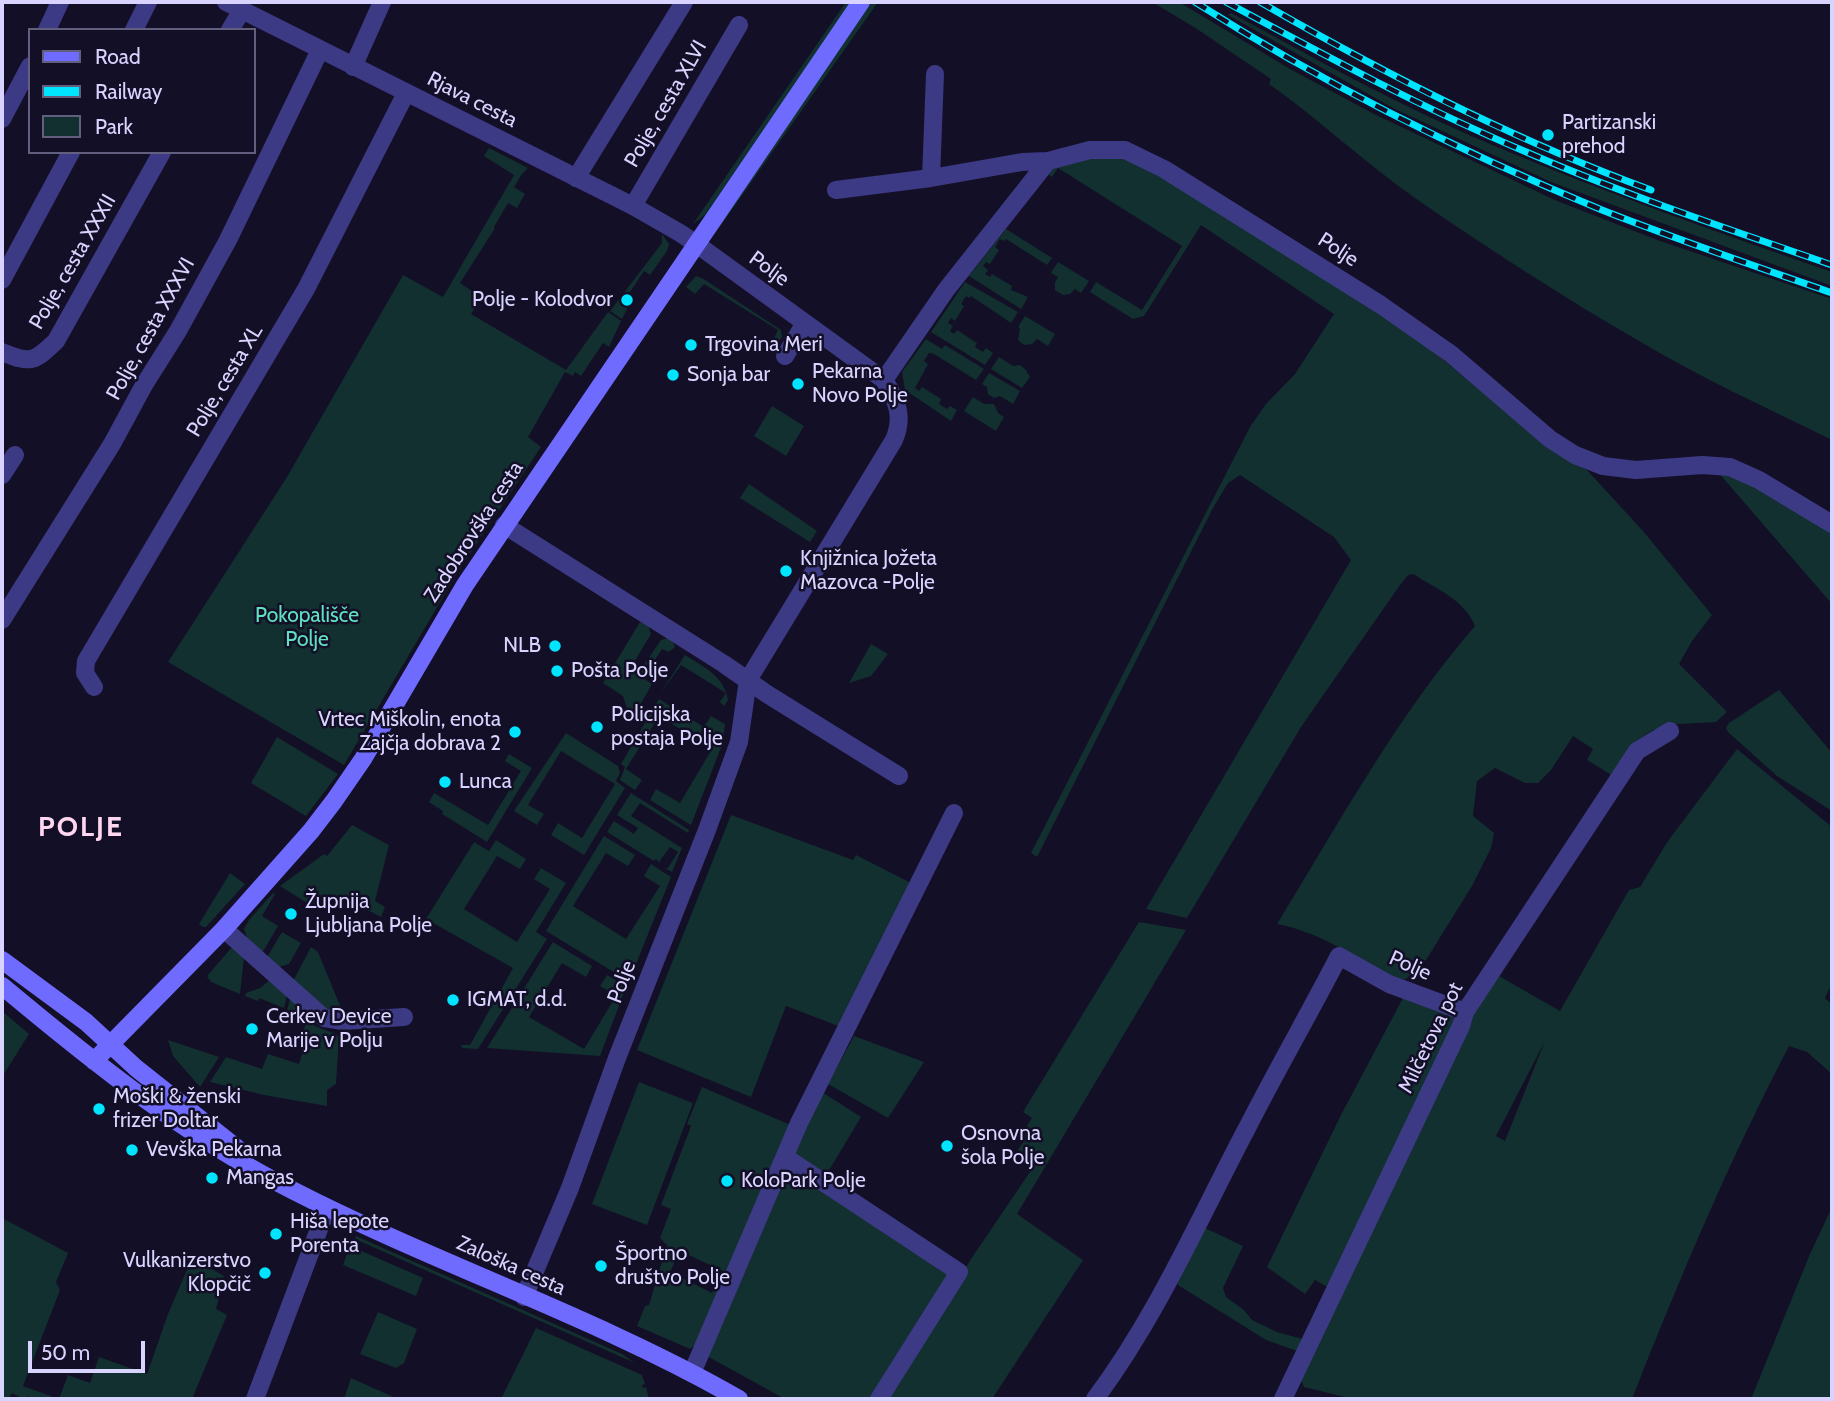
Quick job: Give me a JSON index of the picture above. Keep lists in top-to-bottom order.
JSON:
{
  "streets": {
    "main road": ["Zadobrovška cesta", "Zaloška cesta"],
    "street": [
      "Rjava cesta",
      "Polje, cesta XLVI",
      "Polje",
      "Polje, cesta XXXII",
      "Polje, cesta XXXVI",
      "Polje, cesta XL",
      "Milčetova pot"
    ]
  },
  "crossings": [
    ["Rjava cesta", "Polje, cesta XLVI"],
    ["Rjava cesta", "Polje"],
    ["Rjava cesta", "Polje, cesta XXXVI"],
    ["Rjava cesta", "Polje, cesta XL"],
    ["Rjava cesta", "Zadobrovška cesta"],
    ["Polje", "Zadobrovška cesta"],
    ["Polje", "Milčetova pot"],
    ["Polje", "Zaloška cesta"],
    ["Zadobrovška cesta", "Zaloška cesta"]
  ],
  "districts": ["POLJE"],
  "parks": ["Pokopališče Polje"],
  "places": [
    "Partizanski prehod",
    "Polje - Kolodvor",
    "Trgovina Meri",
    "Sonja bar",
    "Pekarna Novo Polje",
    "Knjižnica Jožeta Mazovca -Polje",
    "NLB",
    "Pošta Polje",
    "Policijska postaja Polje",
    "Vrtec Miškolin, enota Zajčja dobrava 2",
    "Lunca",
    "Župnija Ljubljana Polje",
    "IGMAT, d.d.",
    "Cerkev Device Marije v Polju",
    "Moški & ženski frizer Doltar",
    "Osnovna šola Polje",
    "Vevška Pekarna",
    "Mangas",
    "KoloPark Polje",
    "Hiša lepote Porenta",
    "Športno društvo Polje",
    "Vulkanizerstvo Klopčič"
  ],
  "legend": ["Road", "Railway", "Park"],
  "scale_bar": "50 m"
}
